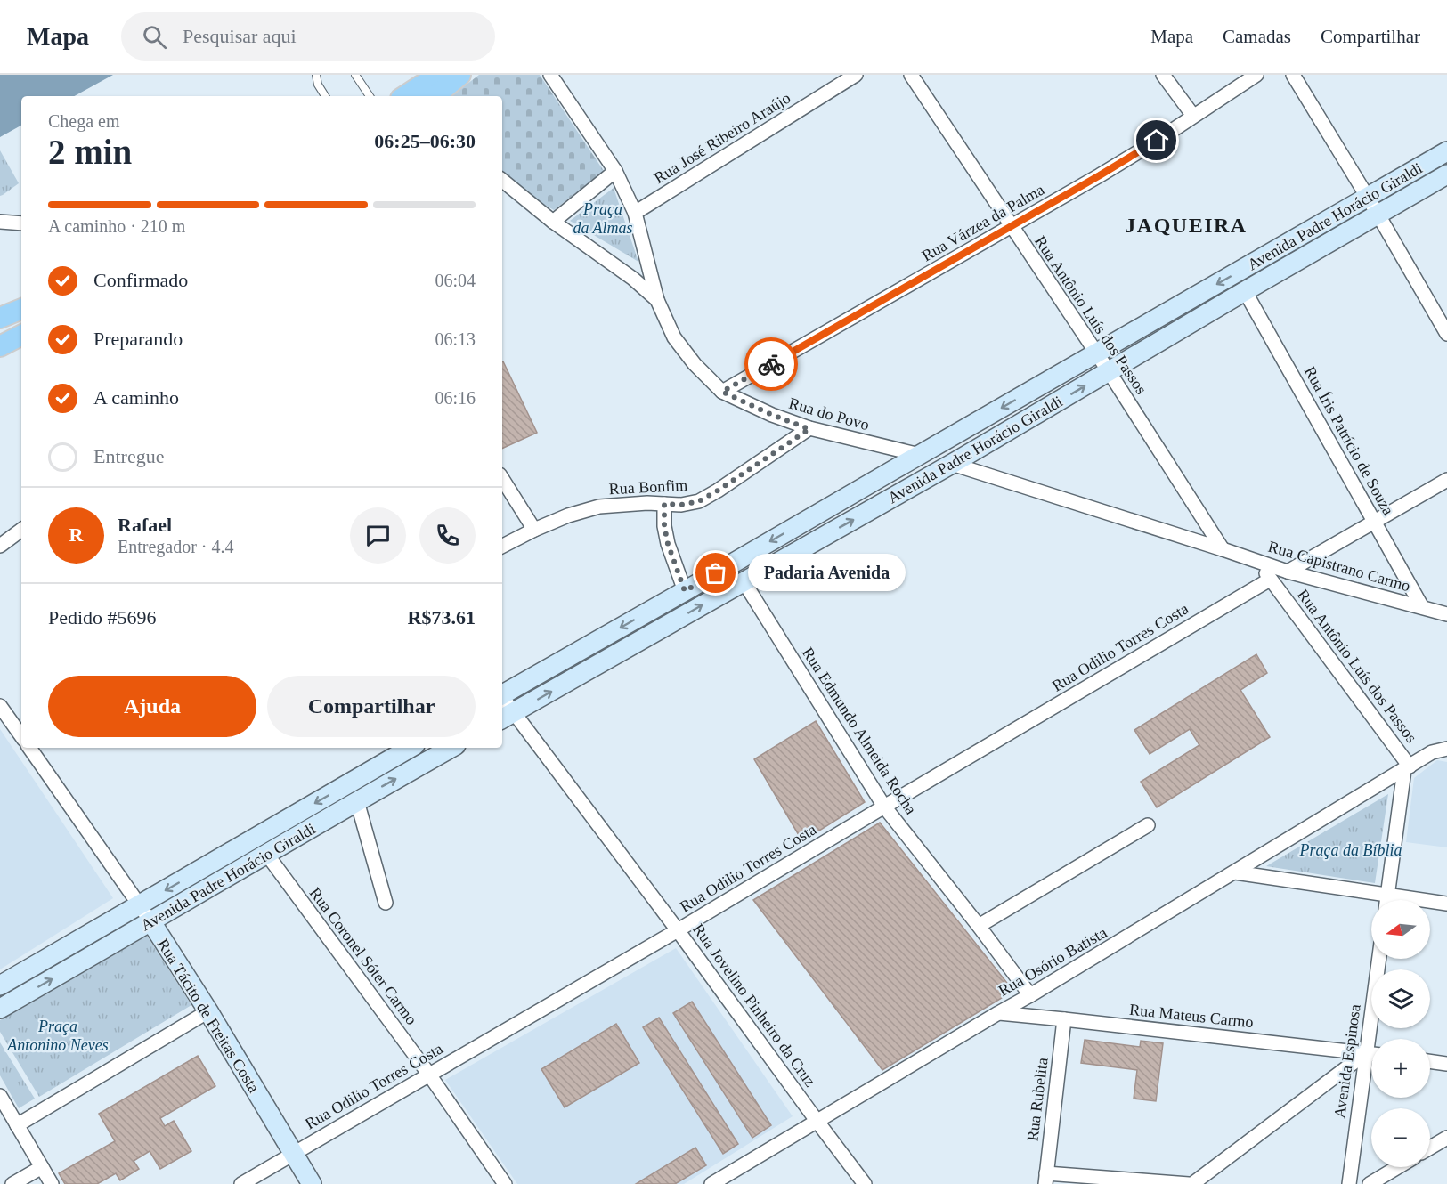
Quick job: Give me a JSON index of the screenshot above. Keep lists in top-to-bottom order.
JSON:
{
  "streets": {
    "street": [
      "Rua José Ribeiro Araújo",
      "Avenida Padre Horácio Giraldi",
      "Rua Várzea da Palma",
      "Rua Antônio Luís dos Passos",
      "Rua do Povo",
      "Rua Íris Patrício de Souza",
      "Rua Bonfim",
      "Rua Capistrano Carmo",
      "Rua Odilio Torres Costa",
      "Rua Edmundo Almeida Rocha",
      "Rua Coronel Sóter Carmo",
      "Rua Osório Batista",
      "Rua Jovelino Pinheiro da Cruz",
      "Rua Tácito de Freitas Costa",
      "Rua Mateus Carmo",
      "Avenida Espinosa",
      "Rua Rubelita"
    ]
  },
  "crossings": [
    ["Avenida Padre Horácio Giraldi", "Rua Antônio Luís dos Passos"],
    ["Avenida Padre Horácio Giraldi", "Rua do Povo"],
    ["Avenida Padre Horácio Giraldi", "Rua Íris Patrício de Souza"],
    ["Avenida Padre Horácio Giraldi", "Rua Edmundo Almeida Rocha"],
    ["Avenida Padre Horácio Giraldi", "Rua Coronel Sóter Carmo"],
    ["Avenida Padre Horácio Giraldi", "Rua Jovelino Pinheiro da Cruz"],
    ["Avenida Padre Horácio Giraldi", "Rua Tácito de Freitas Costa"],
    ["Rua Várzea da Palma", "Rua Antônio Luís dos Passos"],
    ["Rua Várzea da Palma", "Rua do Povo"],
    ["Rua Antônio Luís dos Passos", "Rua Capistrano Carmo"],
    ["Rua Antônio Luís dos Passos", "Rua Odilio Torres Costa"],
    ["Rua Antônio Luís dos Passos", "Rua Osório Batista"],
    ["Rua do Povo", "Rua Bonfim"],
    ["Rua Íris Patrício de Souza", "Rua Capistrano Carmo"],
    ["Rua Odilio Torres Costa", "Rua Edmundo Almeida Rocha"],
    ["Rua Odilio Torres Costa", "Rua Coronel Sóter Carmo"],
    ["Rua Odilio Torres Costa", "Rua Jovelino Pinheiro da Cruz"],
    ["Rua Odilio Torres Costa", "Rua Tácito de Freitas Costa"],
    ["Rua Edmundo Almeida Rocha", "Rua Osório Batista"],
    ["Rua Osório Batista", "Rua Jovelino Pinheiro da Cruz"],
    ["Rua Osório Batista", "Rua Mateus Carmo"],
    ["Rua Mateus Carmo", "Avenida Espinosa"],
    ["Rua Mateus Carmo", "Rua Rubelita"]
  ],
  "districts": ["JAQUEIRA"],
  "parks": ["Praça da Almas", "Praça da Bíblia", "Praça Antonino Neves"],
  "places": ["Padaria Avenida"],
  "north": "left",
  "page": {
    "header": "Mapa",
    "search": "Pesquisar aqui",
    "nav": ["Mapa", "Camadas", "Compartilhar"],
    "heading": ["2 min", "Chega em", "06:25–06:30"],
    "panel": [
      "Rafael",
      "Entregador · 4.4",
      "Pedido #5696",
      "R$73.61"
    ],
    "bar": "A caminho · 210 m",
    "list": [
      ["Confirmado", "06:04"],
      ["Preparando", "06:13"],
      ["A caminho", "06:16"],
      "Entregue"
    ],
    "round": "R",
    "bubble": "Padaria Avenida",
    "buttons": ["Ajuda", "Compartilhar"],
    "map_buttons": ["+", "−"]
  }
}
